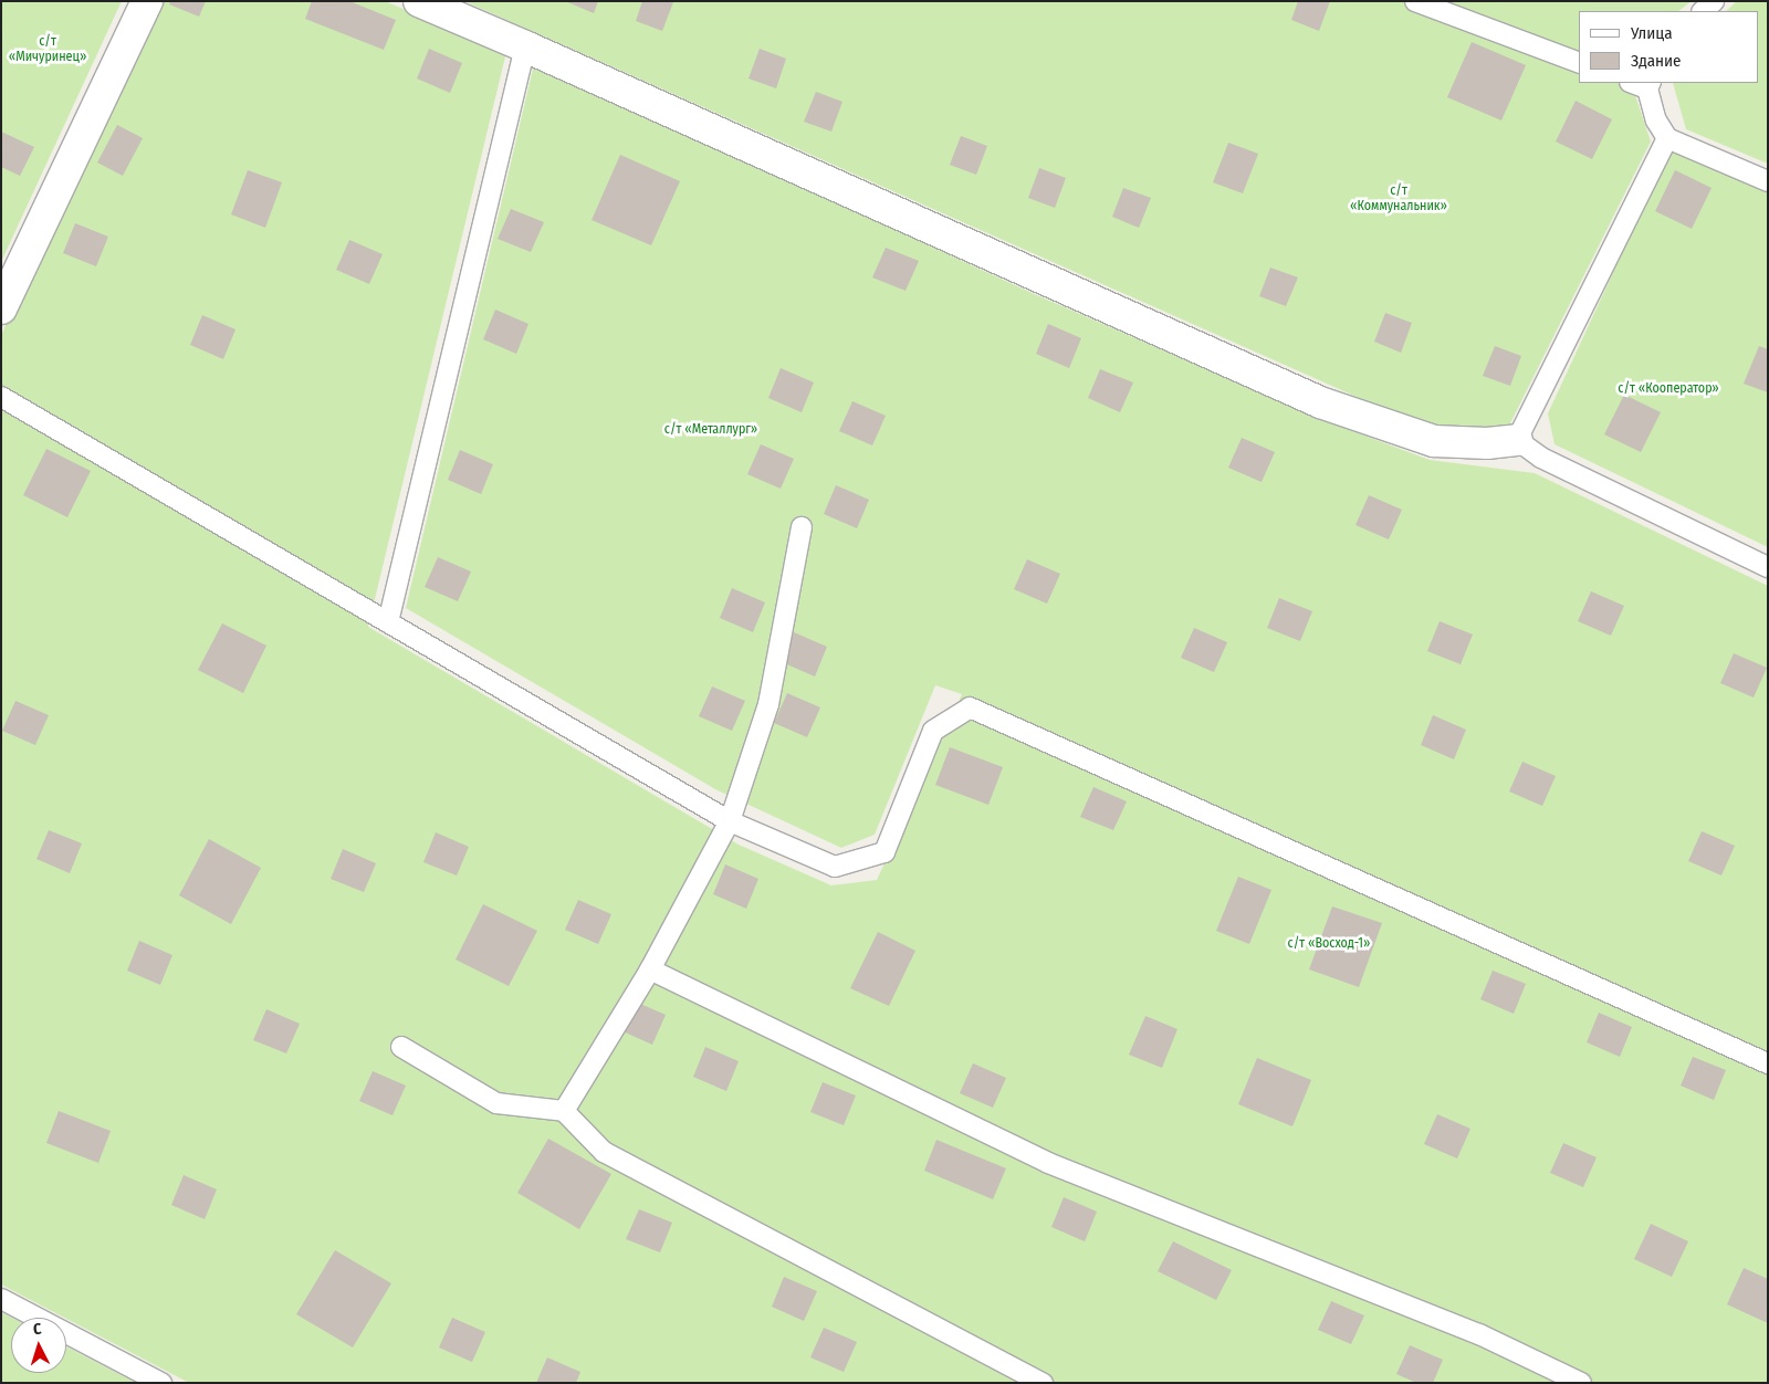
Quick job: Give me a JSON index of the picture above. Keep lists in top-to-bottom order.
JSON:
{
  "parks": [
    "с/т «Мичуринец»",
    "с/т «Коммунальник»",
    "с/т «Кооператор»",
    "с/т «Металлург»",
    "с/т «Восход-1»"
  ],
  "legend": ["Улица", "Здание"],
  "north": "top"
}
